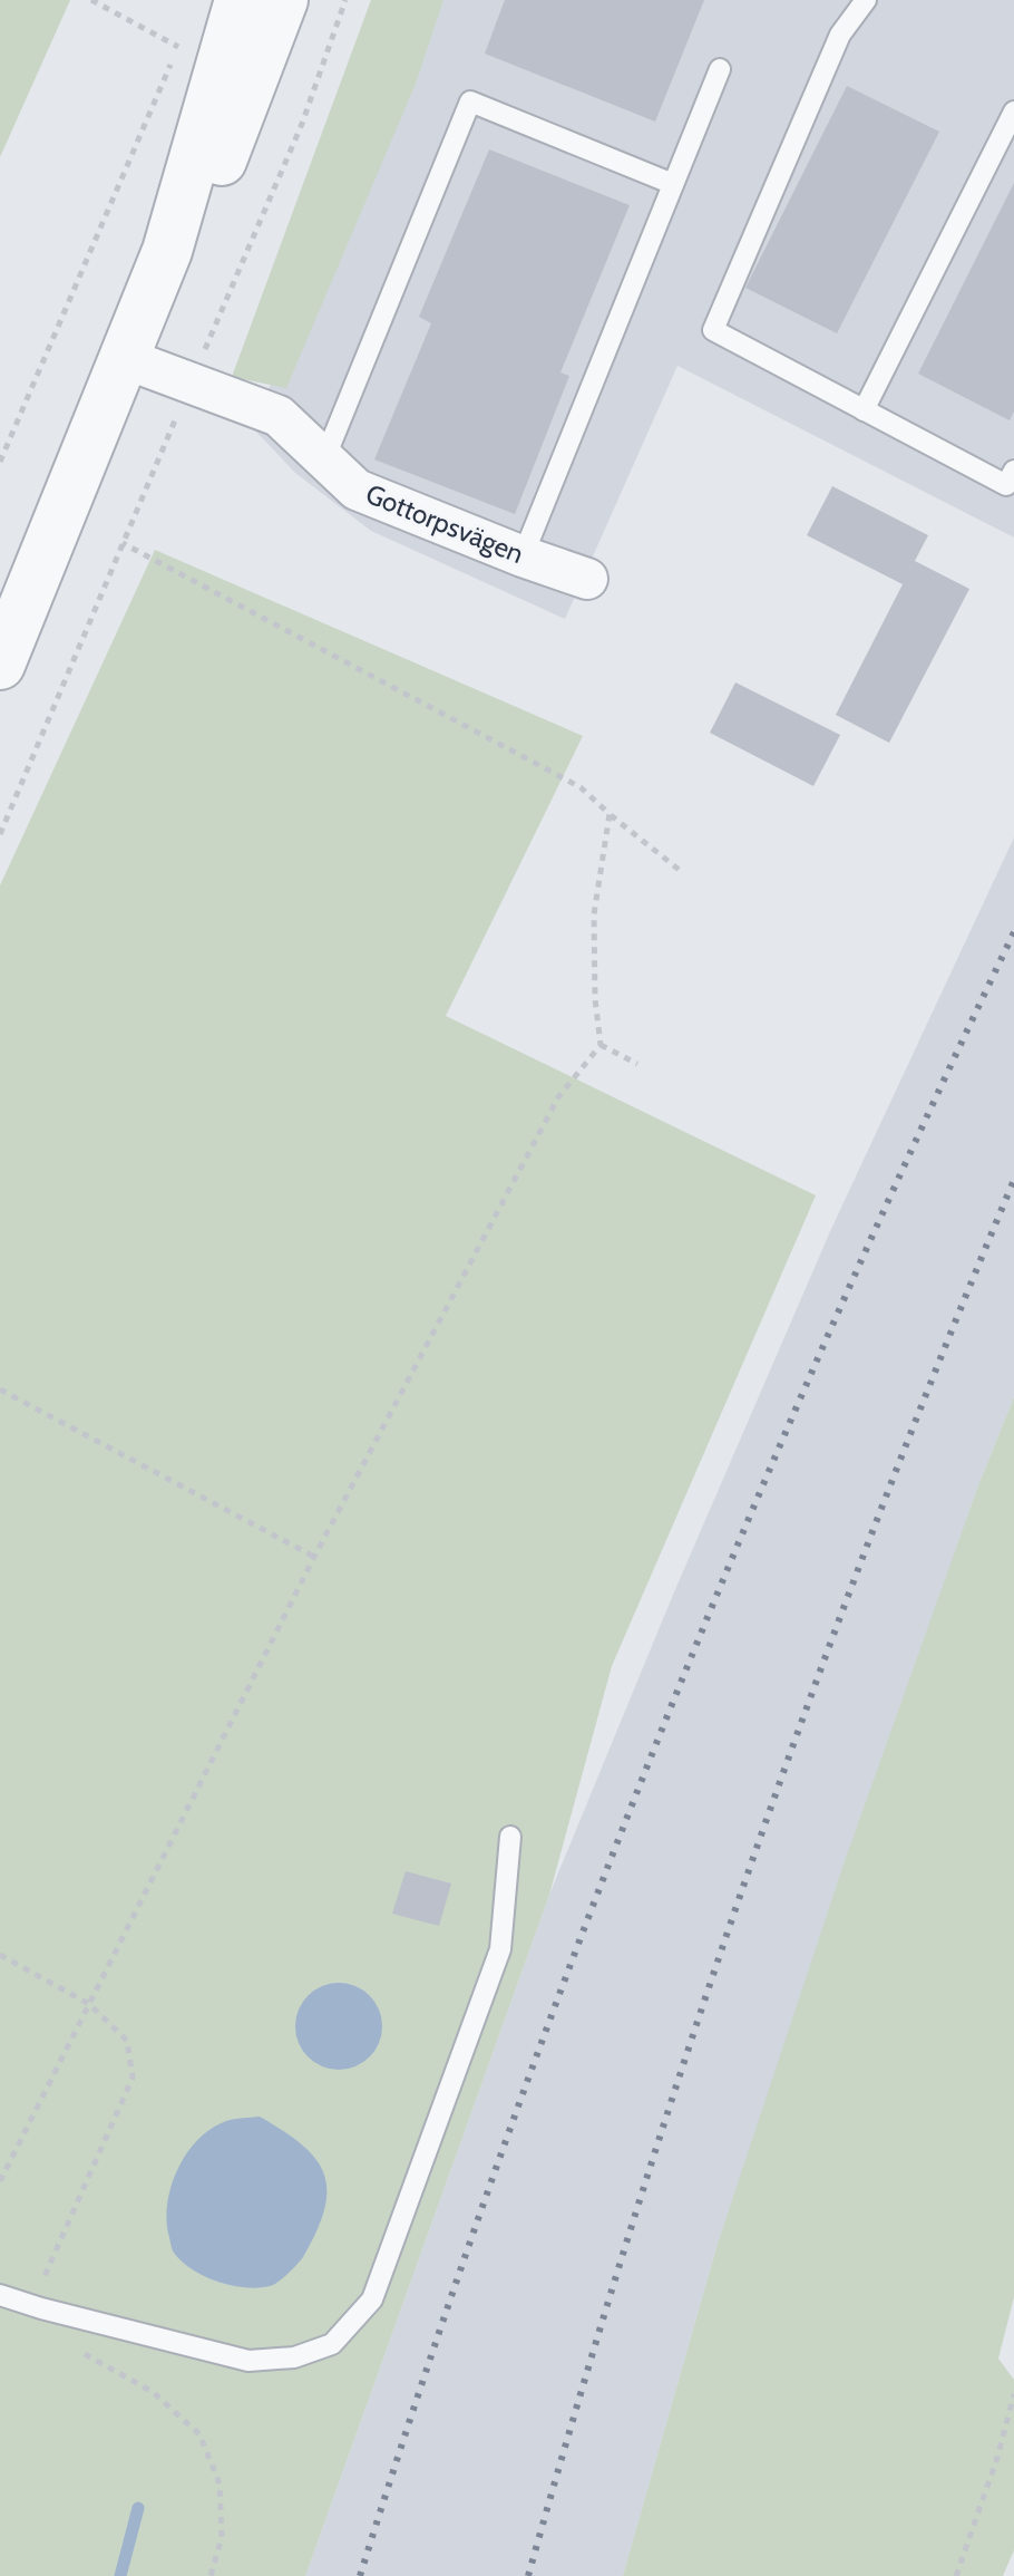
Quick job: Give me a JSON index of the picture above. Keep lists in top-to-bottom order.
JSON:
{
  "streets": {
    "street": ["Gottorpsvägen"]
  }
}
